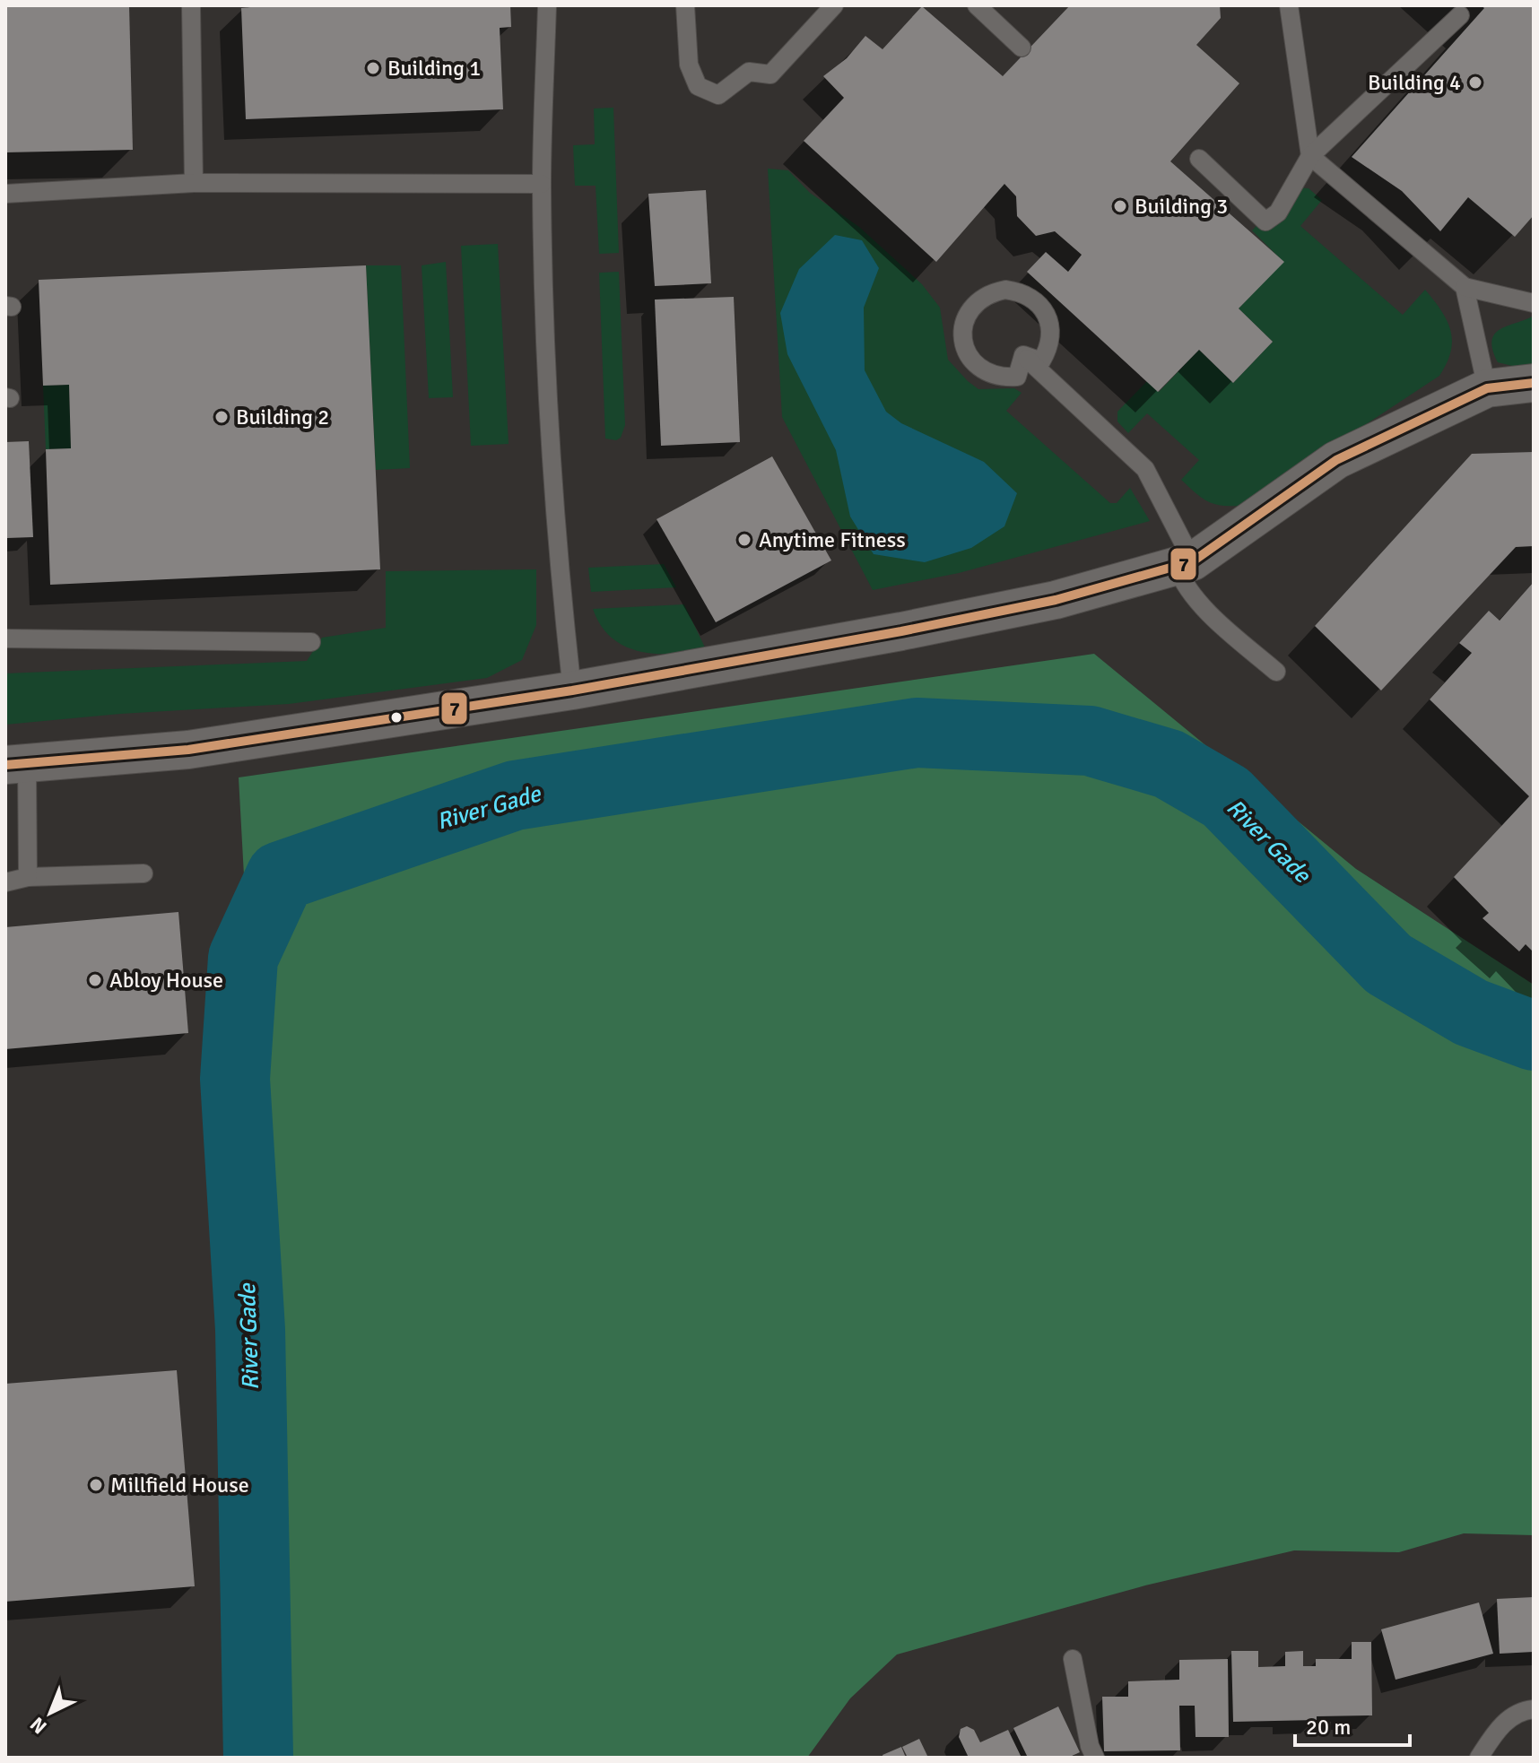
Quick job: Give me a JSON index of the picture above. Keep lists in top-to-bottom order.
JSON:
{
  "water": ["River Gade"],
  "places": [
    "Building 1",
    "Building 4",
    "Building 3",
    "Building 2",
    "Anytime Fitness",
    "Abloy House",
    "Millfield House"
  ],
  "lines": ["transit line 7"],
  "scale_bar": "20 m",
  "north": "bottom left"
}
